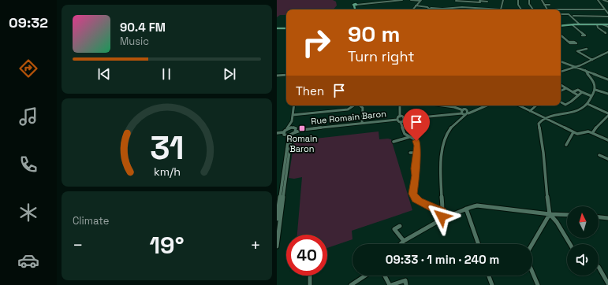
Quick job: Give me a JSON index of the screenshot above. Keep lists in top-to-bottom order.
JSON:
{
  "streets": {
    "street": ["Rue Romain Baron"]
  },
  "places": {
    "transit": ["Romain Baron"]
  },
  "north": "top",
  "page": {
    "tabs": "09:32",
    "turn": ["90 m", "Turn right"],
    "song": ["90.4 FM", "Music"],
    "then": "Then",
    "tile": "Climate",
    "heat": ["−", "19°", "+"],
    "limit": "40",
    "trip": "09:33 · 1 min · 240 m",
    "gauge": ["31", "km/h"]
  }
}
